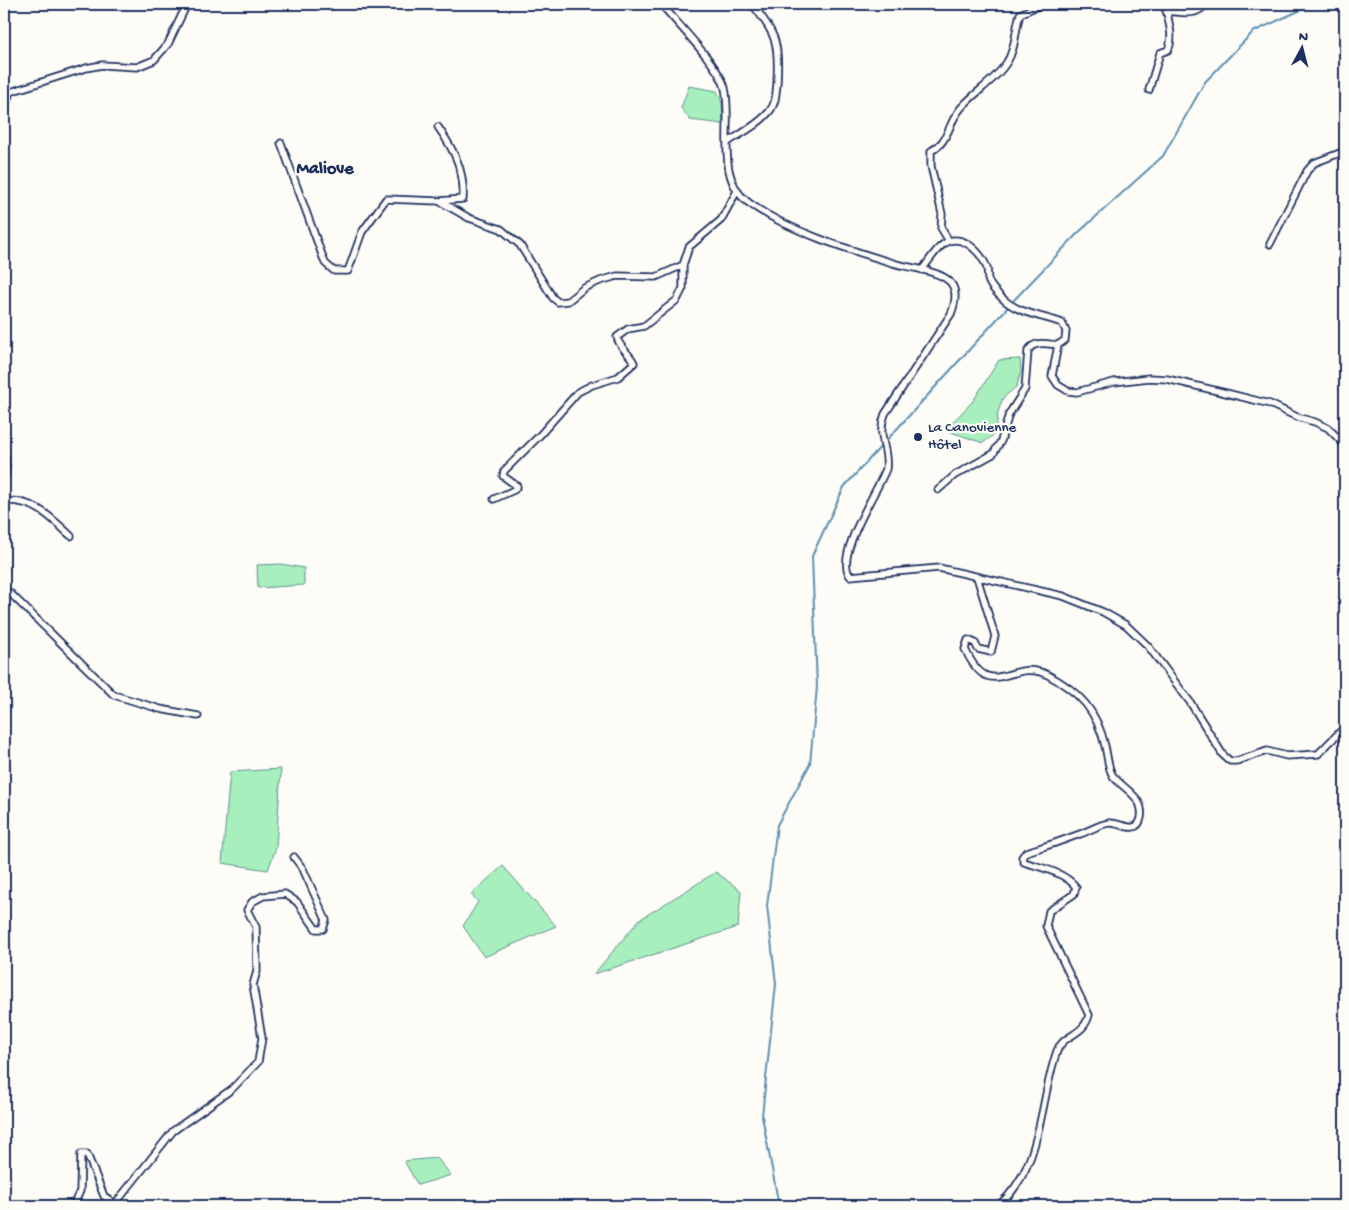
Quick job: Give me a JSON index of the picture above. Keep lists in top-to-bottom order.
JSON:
{
  "districts": ["Maliove"],
  "places": ["La Canovienne Hôtel"],
  "north": "top"
}
